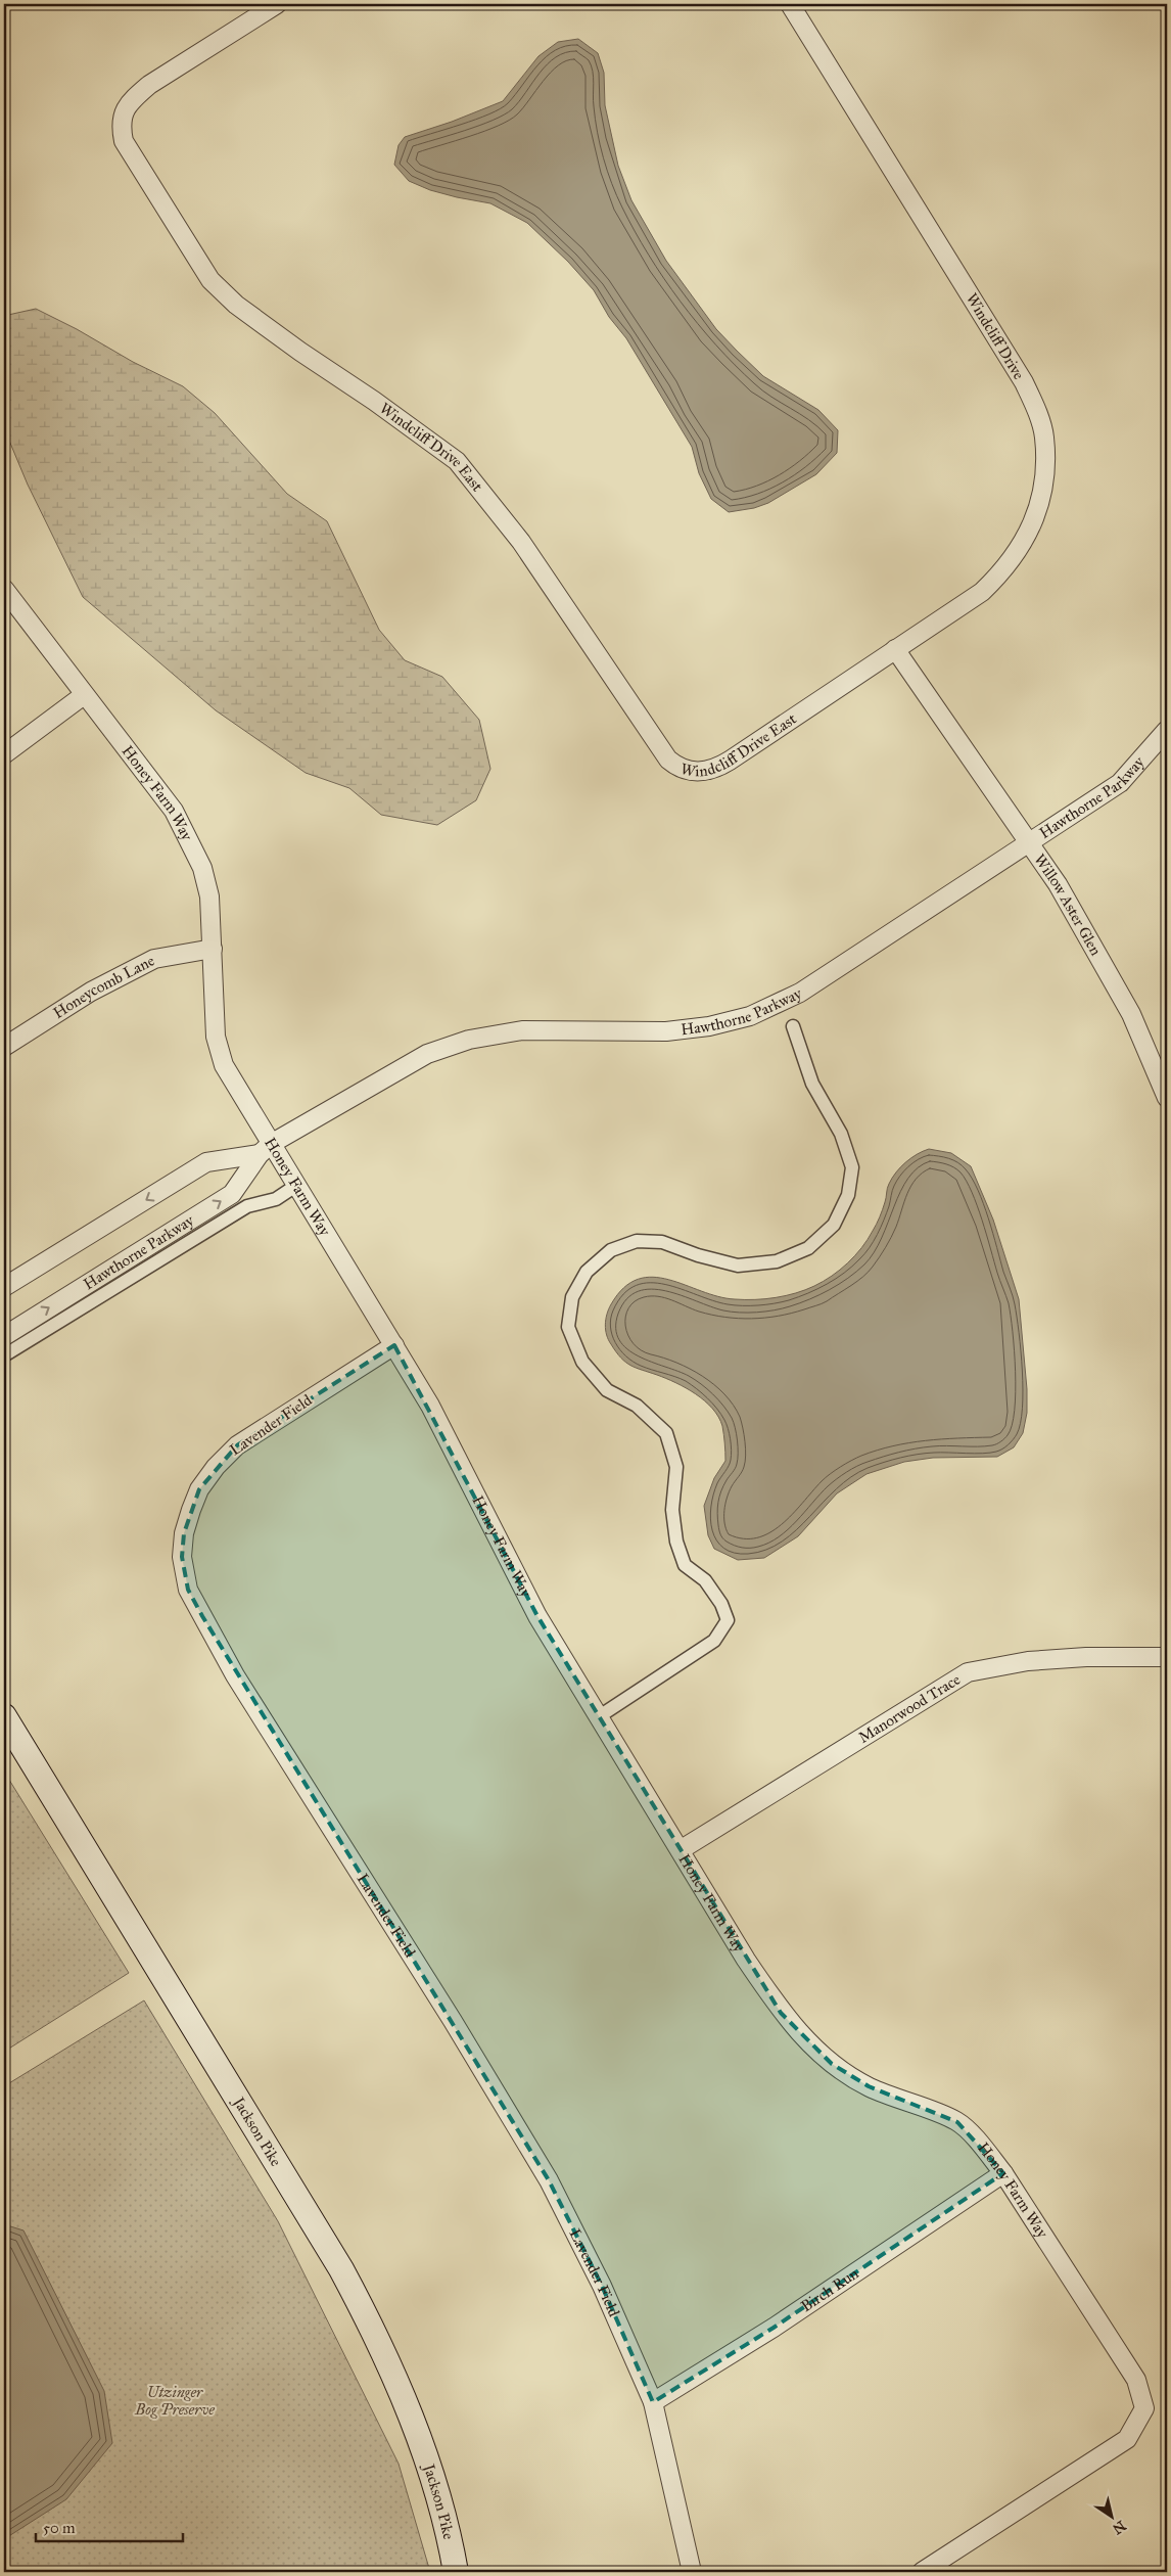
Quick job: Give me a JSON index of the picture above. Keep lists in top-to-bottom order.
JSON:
{
  "streets": {
    "main road": ["Jackson Pike"],
    "street": [
      "Windcliff Drive",
      "Windcliff Drive East",
      "Honey Farm Way",
      "Hawthorne Parkway",
      "Willow Aster Glen",
      "Honeycomb Lane",
      "Lavender Field",
      "Manorwood Trace",
      "Birch Run"
    ]
  },
  "crossings": [
    ["Windcliff Drive", "Windcliff Drive East"],
    ["Windcliff Drive", "Willow Aster Glen"],
    ["Windcliff Drive East", "Willow Aster Glen"],
    ["Honey Farm Way", "Hawthorne Parkway"],
    ["Honey Farm Way", "Honeycomb Lane"],
    ["Honey Farm Way", "Lavender Field"],
    ["Honey Farm Way", "Manorwood Trace"],
    ["Honey Farm Way", "Birch Run"],
    ["Hawthorne Parkway", "Willow Aster Glen"],
    ["Lavender Field", "Birch Run"]
  ],
  "parks": ["Utzinger Bog Preserve"],
  "scale_bar": "50 m",
  "north": "bottom right"
}
